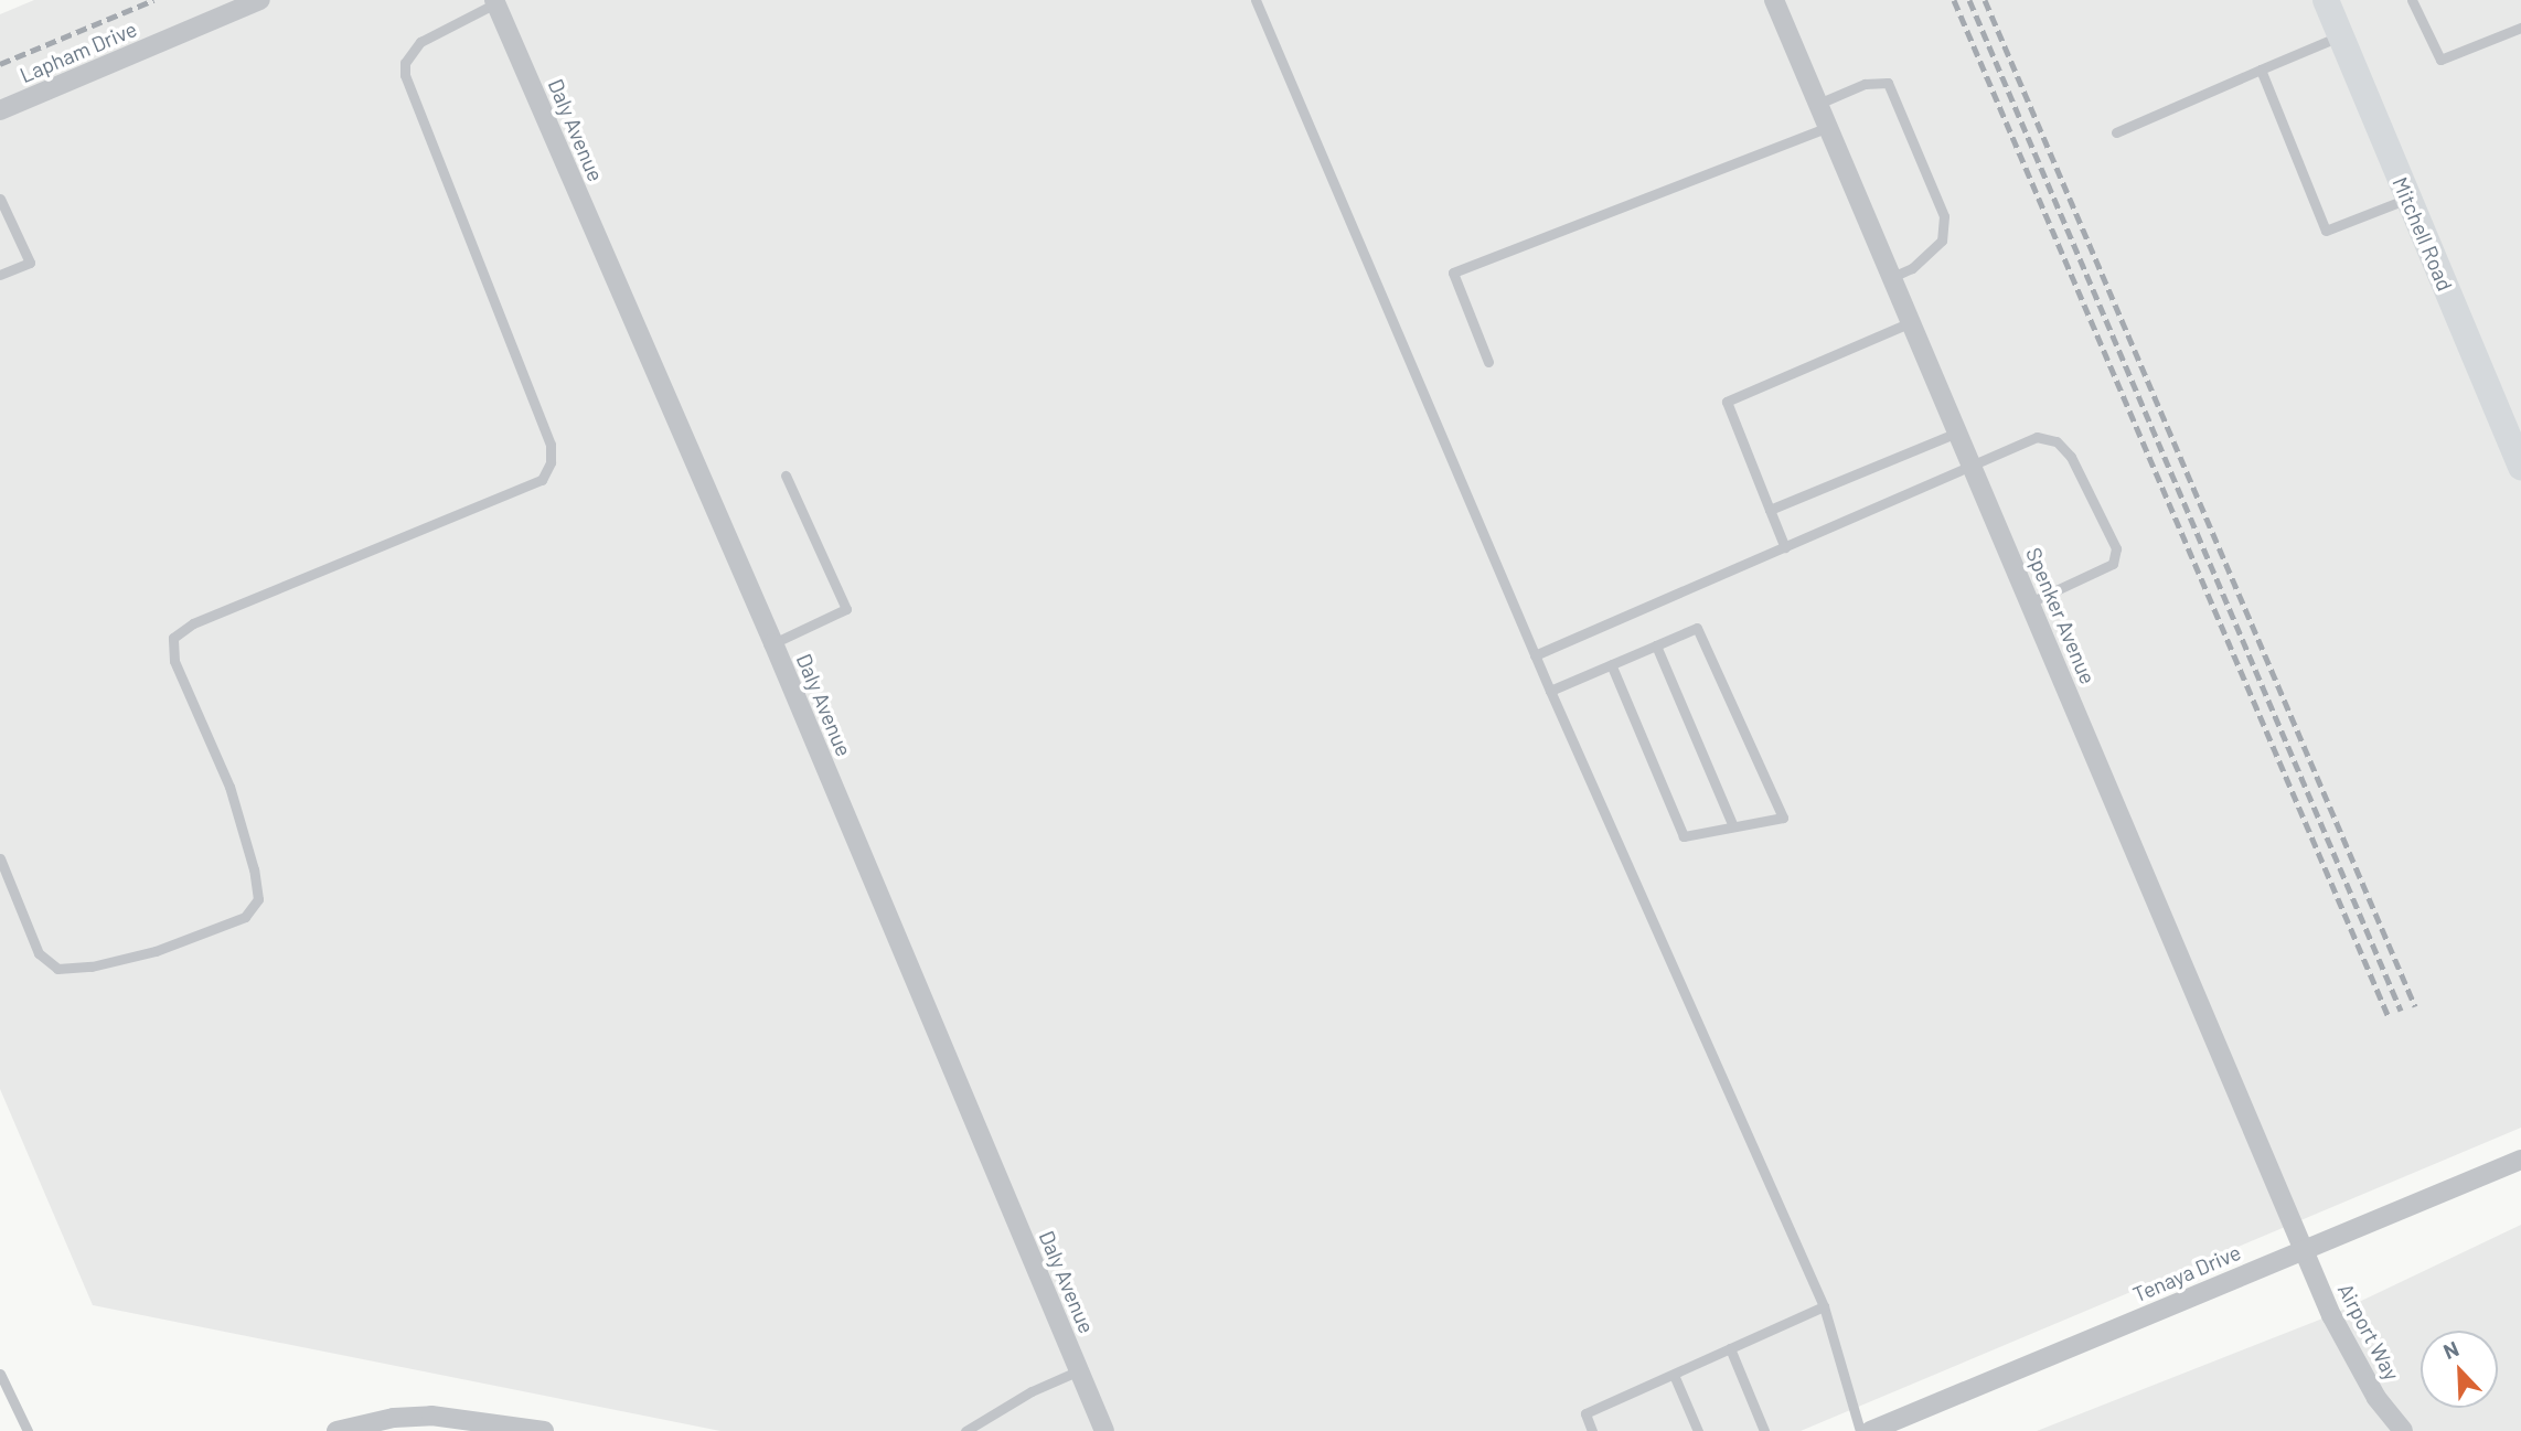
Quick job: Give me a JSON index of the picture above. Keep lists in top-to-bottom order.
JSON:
{
  "streets": {
    "main road": ["Mitchell Road"],
    "street": [
      "Lapham Drive",
      "Daly Avenue",
      "Spenker Avenue",
      "Tenaya Drive",
      "Airport Way"
    ]
  },
  "crossings": [
    ["Spenker Avenue", "Tenaya Drive"],
    ["Spenker Avenue", "Airport Way"],
    ["Tenaya Drive", "Airport Way"]
  ],
  "north": "top left"
}
